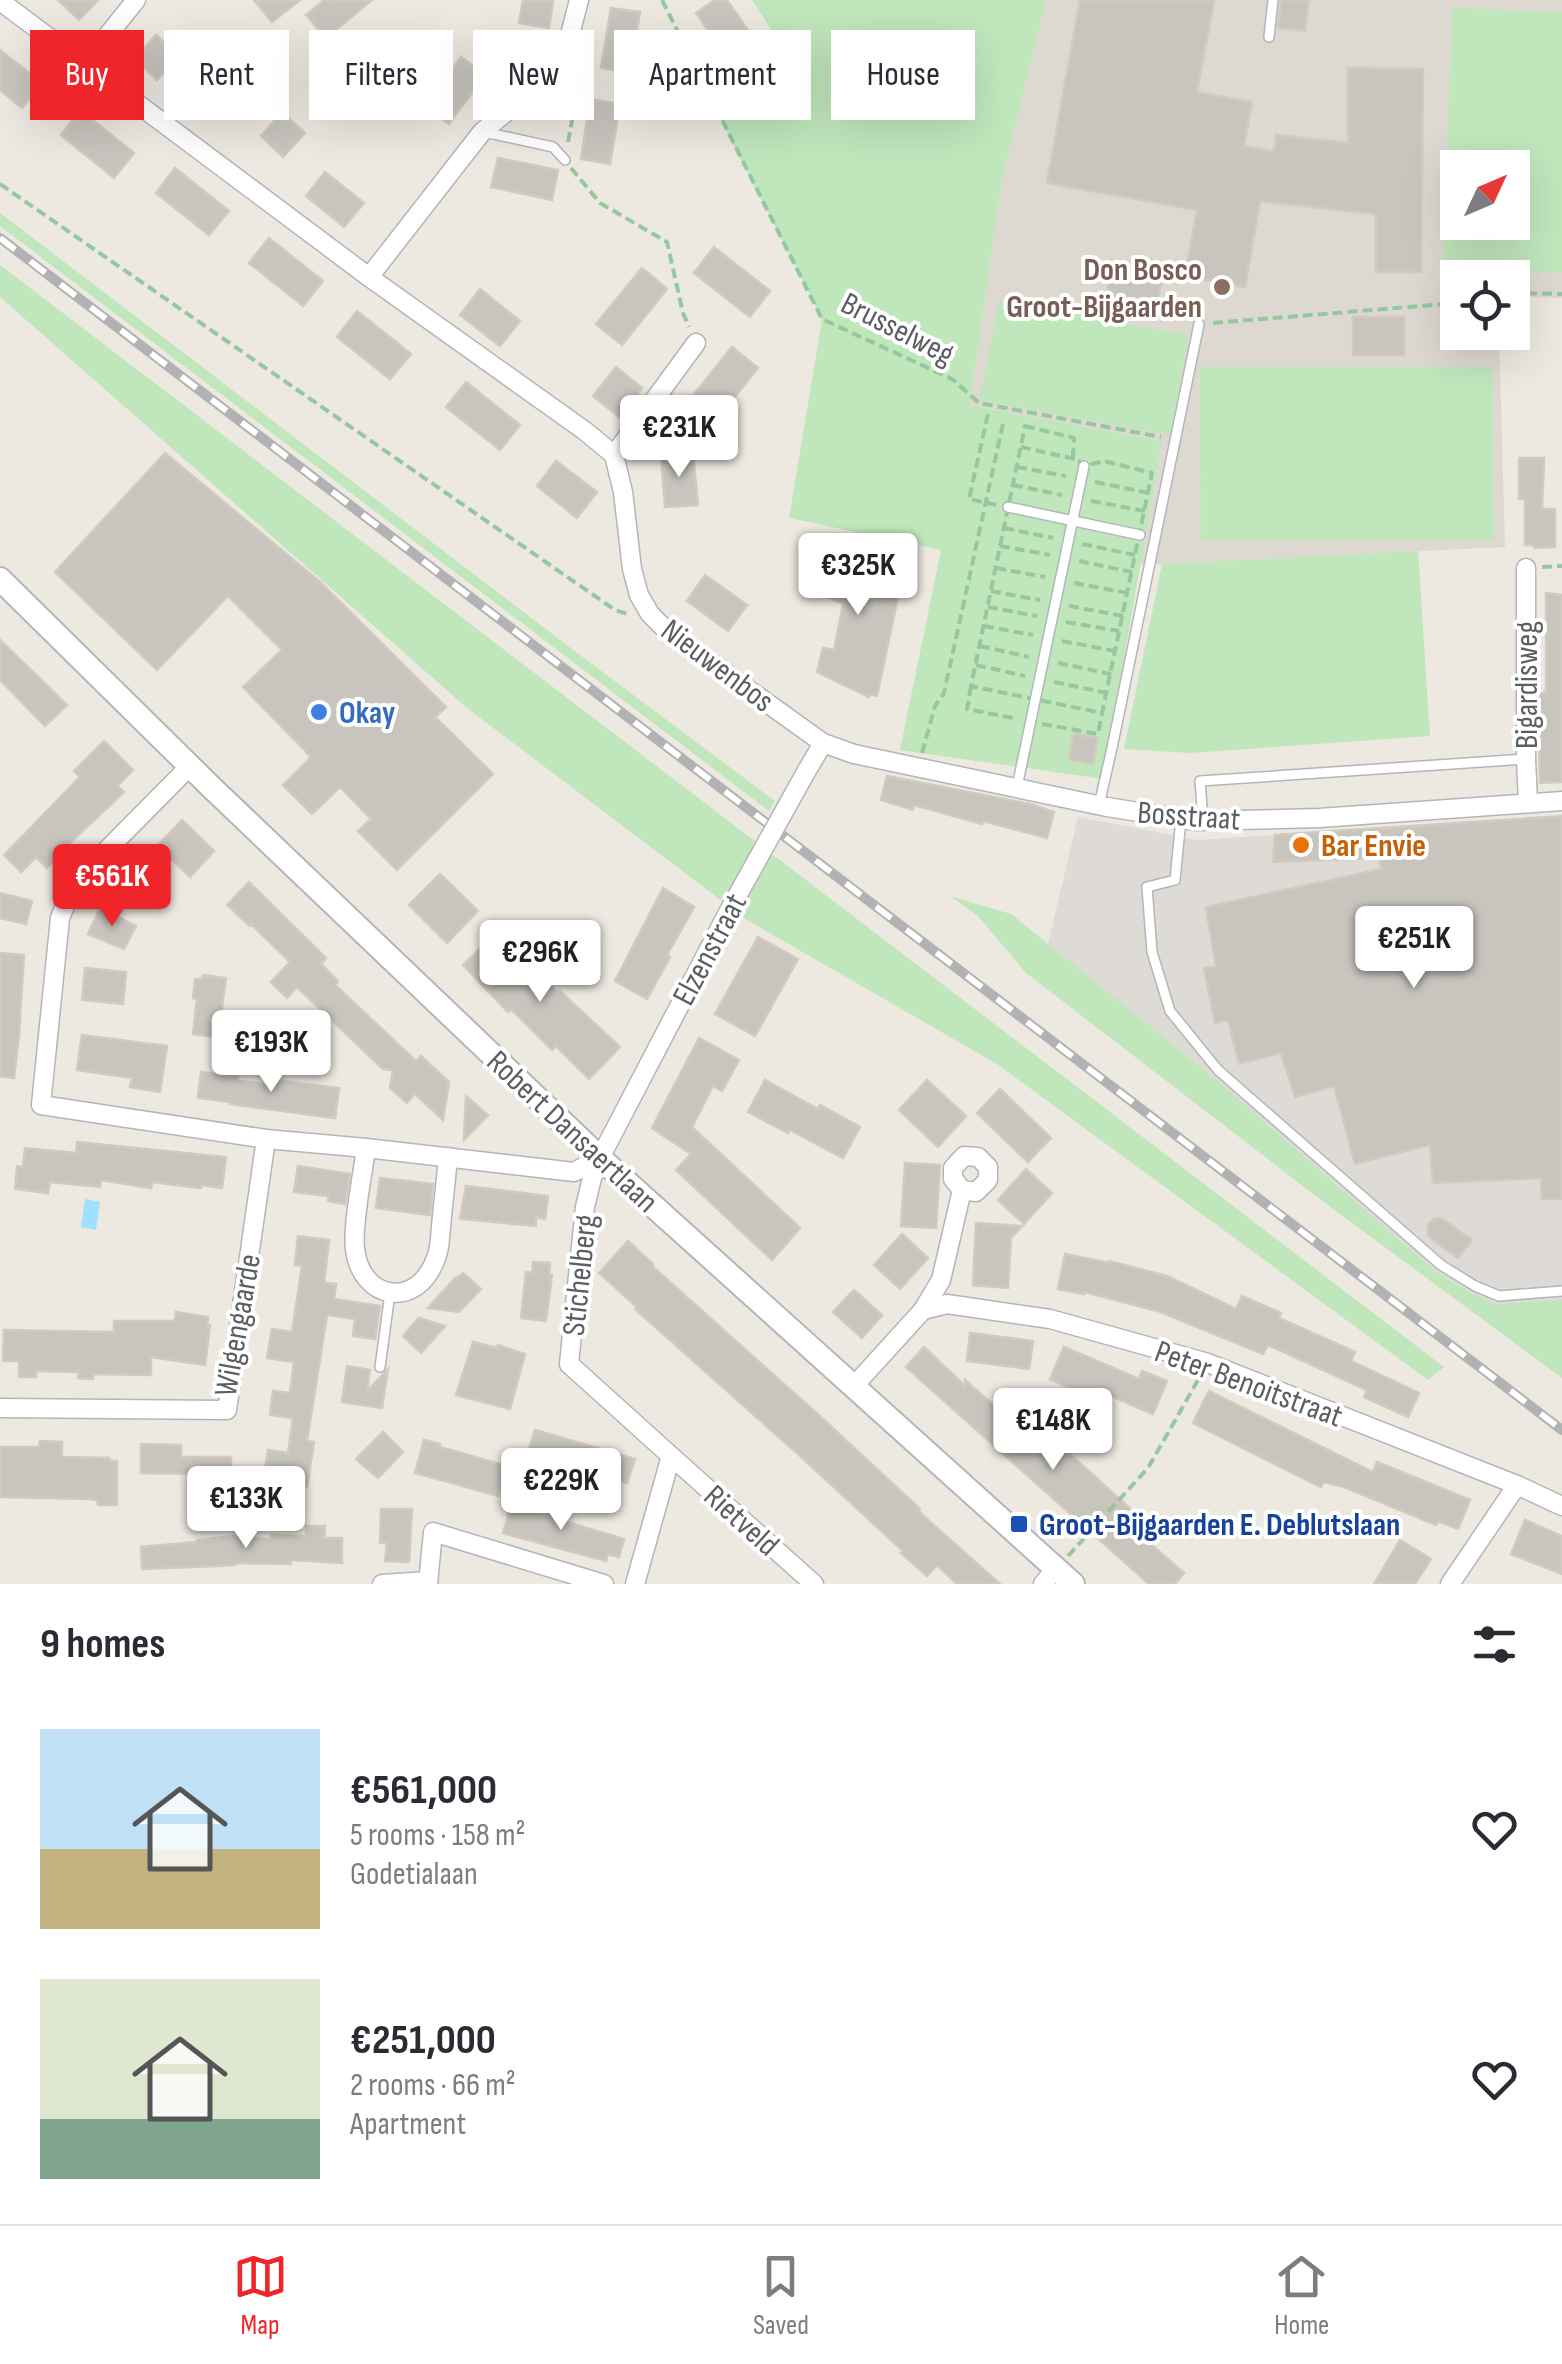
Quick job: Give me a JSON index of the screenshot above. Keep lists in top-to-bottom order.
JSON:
{
  "streets": {
    "street": [
      "Nieuwenbos",
      "Bigardisweg",
      "Bosstraat",
      "Elzenstraat",
      "Robert Dansaertlaan",
      "Stichelberg",
      "Wilgengaarde",
      "Peter Benoitstraat",
      "Rietveld"
    ],
    "path": ["Brusselweg"]
  },
  "crossings": [
    ["Nieuwenbos", "Bosstraat"],
    ["Nieuwenbos", "Elzenstraat"],
    ["Bigardisweg", "Bosstraat"],
    ["Bosstraat", "Elzenstraat"],
    ["Elzenstraat", "Robert Dansaertlaan"],
    ["Elzenstraat", "Stichelberg"],
    ["Robert Dansaertlaan", "Stichelberg"],
    ["Stichelberg", "Rietveld"]
  ],
  "places": {
    "other": ["Don Bosco Groot-Bijgaarden", "Okay", "Bar Envie"],
    "transit": ["Groot-Bijgaarden E. Deblutslaan"]
  },
  "north": "top right",
  "page": {
    "chip": [
      "Buy",
      "Rent",
      "Filters",
      "New",
      "Apartment",
      "House"
    ],
    "price": [
      "€231K",
      "€325K",
      "€561K",
      "€251K",
      "€296K",
      "€193K",
      "€148K",
      "€229K",
      "€133K"
    ],
    "heading": "9 homes",
    "list": [
      {
        "name": "€561,000",
        "note": "5 rooms · 158 m² · Godetialaan"
      },
      {
        "name": "€251,000",
        "note": "2 rooms · 66 m² · Apartment"
      }
    ],
    "tabs": ["Map", "Saved", "Home"]
  }
}
